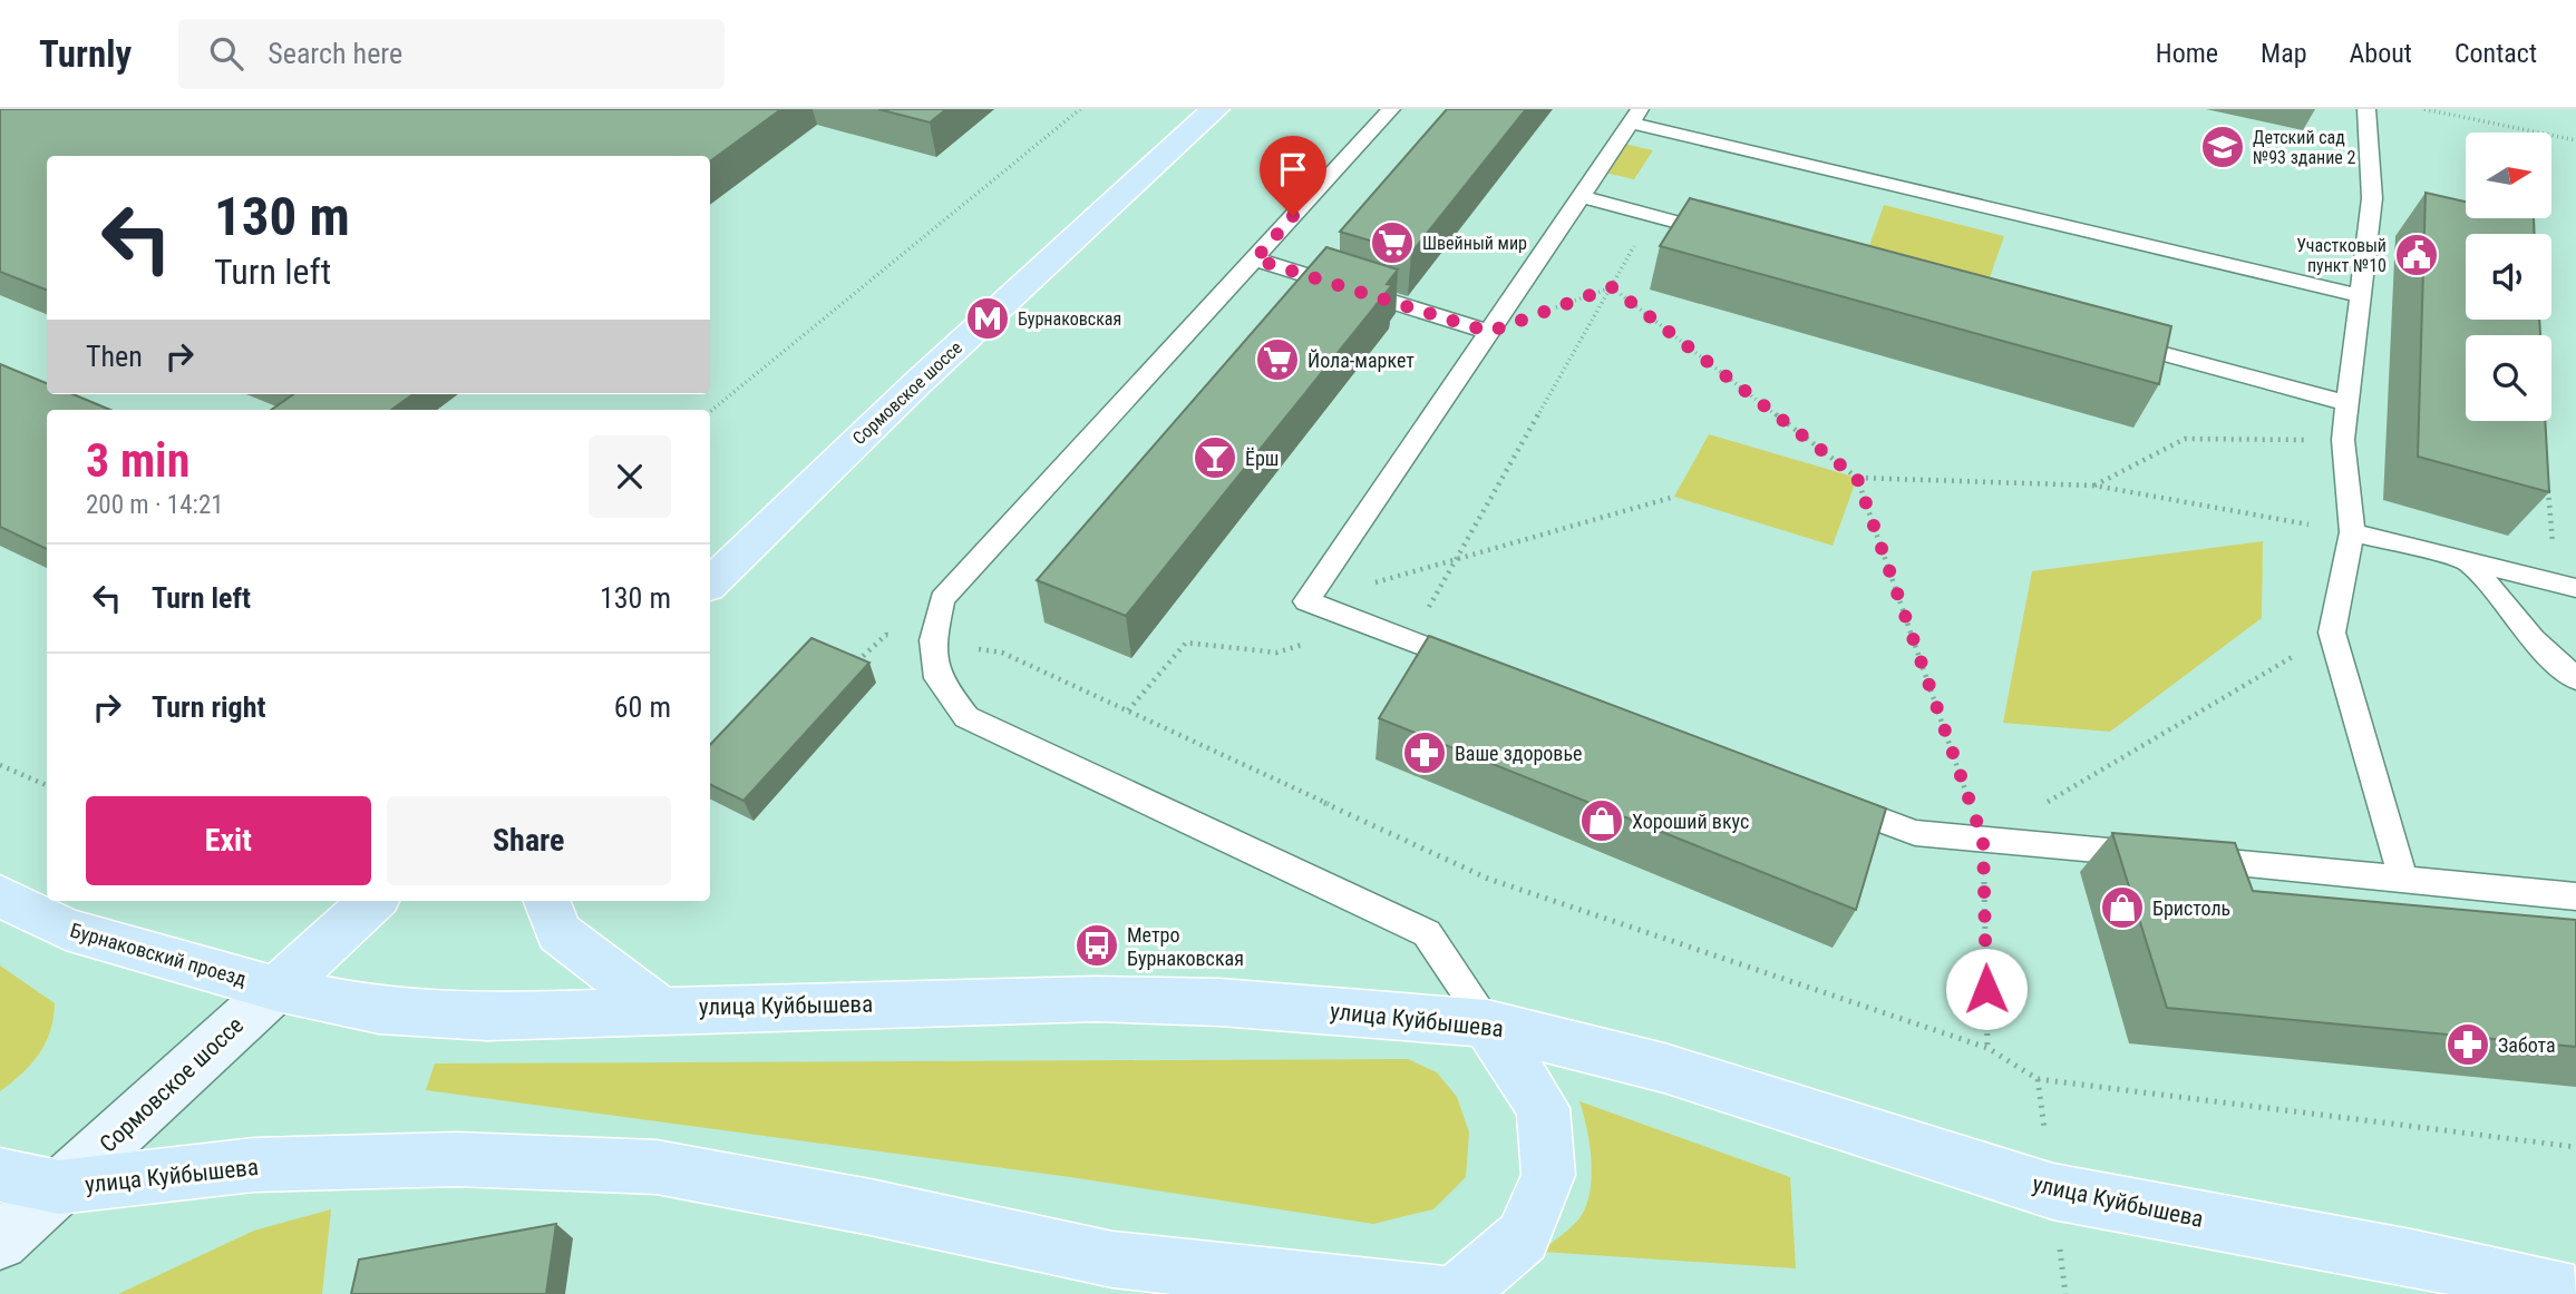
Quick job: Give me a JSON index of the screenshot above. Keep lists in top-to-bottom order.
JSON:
{
  "streets": {
    "main road": ["Сормовское шоссе", "Бурнаковский проезд", "улица Куйбышева"]
  },
  "crossings": [
    ["Сормовское шоссе", "Бурнаковский проезд"],
    ["Сормовское шоссе", "улица Куйбышева"],
    ["Бурнаковский проезд", "улица Куйбышева"]
  ],
  "places": {
    "school or university": ["Детский сад №93 здание 2"],
    "supermarket": ["Швейный мир", "Йола-маркет"],
    "public building": ["Участковый пункт №10"],
    "metro station": ["Бурнаковская"],
    "bar": ["Ёрш"],
    "pharmacy": ["Ваше здоровье", "Забота"],
    "shop": ["Хороший вкус", "Бристоль"],
    "bus stop": ["Метро Бурнаковская"]
  },
  "north": "right",
  "page": {
    "header": "Turnly",
    "search": "Search here",
    "nav": [
      "Home",
      "Map",
      "About",
      "Contact"
    ],
    "turn": ["130 m", "Turn left"],
    "then": "Then",
    "heading": ["3 min", "200 m · 14:21"],
    "list": [
      {
        "name": "Turn left",
        "value": "130 m"
      },
      {
        "name": "Turn right",
        "value": "60 m"
      }
    ],
    "buttons": ["Exit", "Share"]
  }
}
